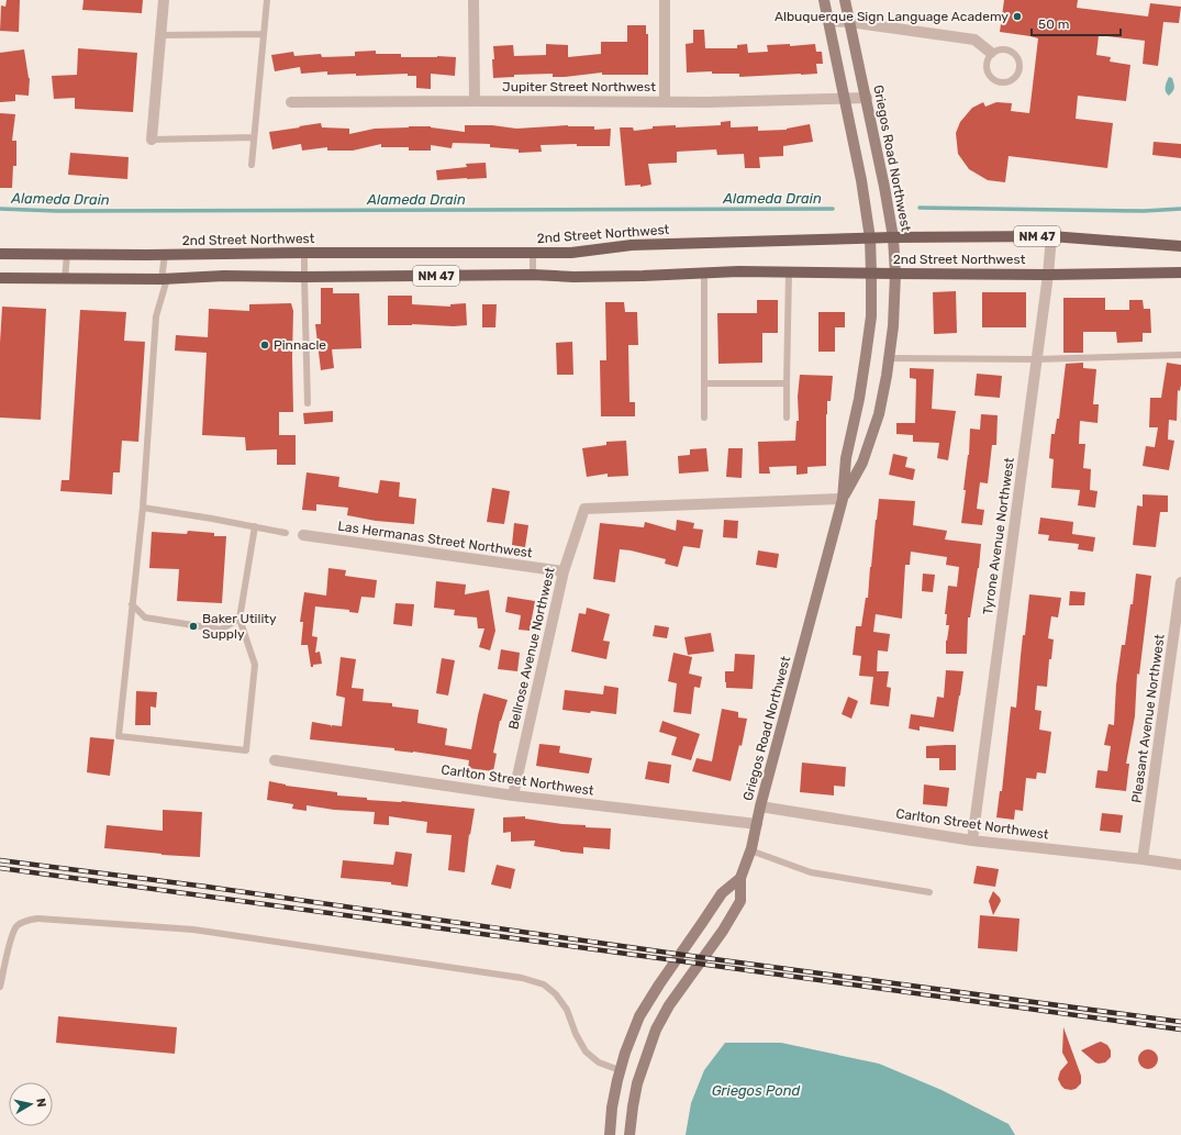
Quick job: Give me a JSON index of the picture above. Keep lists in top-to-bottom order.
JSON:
{
  "streets": {
    "main road": ["Griegos Road Northwest", "2nd Street Northwest", "NM 47"],
    "street": [
      "Jupiter Street Northwest",
      "Tyrone Avenue Northwest",
      "Las Hermanas Street Northwest",
      "Bellrose Avenue Northwest",
      "Pleasant Avenue Northwest",
      "Carlton Street Northwest"
    ]
  },
  "crossings": [
    ["Jupiter Street Northwest", "Griegos Road Northwest"],
    ["Griegos Road Northwest", "2nd Street Northwest"],
    ["Griegos Road Northwest", "Bellrose Avenue Northwest"],
    ["Griegos Road Northwest", "Carlton Street Northwest"],
    ["2nd Street Northwest", "Tyrone Avenue Northwest"],
    ["Tyrone Avenue Northwest", "Carlton Street Northwest"],
    ["Las Hermanas Street Northwest", "Bellrose Avenue Northwest"],
    ["Bellrose Avenue Northwest", "Carlton Street Northwest"],
    ["Pleasant Avenue Northwest", "Carlton Street Northwest"]
  ],
  "water": ["Alameda Drain", "Griegos Pond"],
  "places": ["Albuquerque Sign Language Academy", "Pinnacle", "Baker Utility Supply"],
  "scale_bar": "50 m",
  "north": "right"
}
